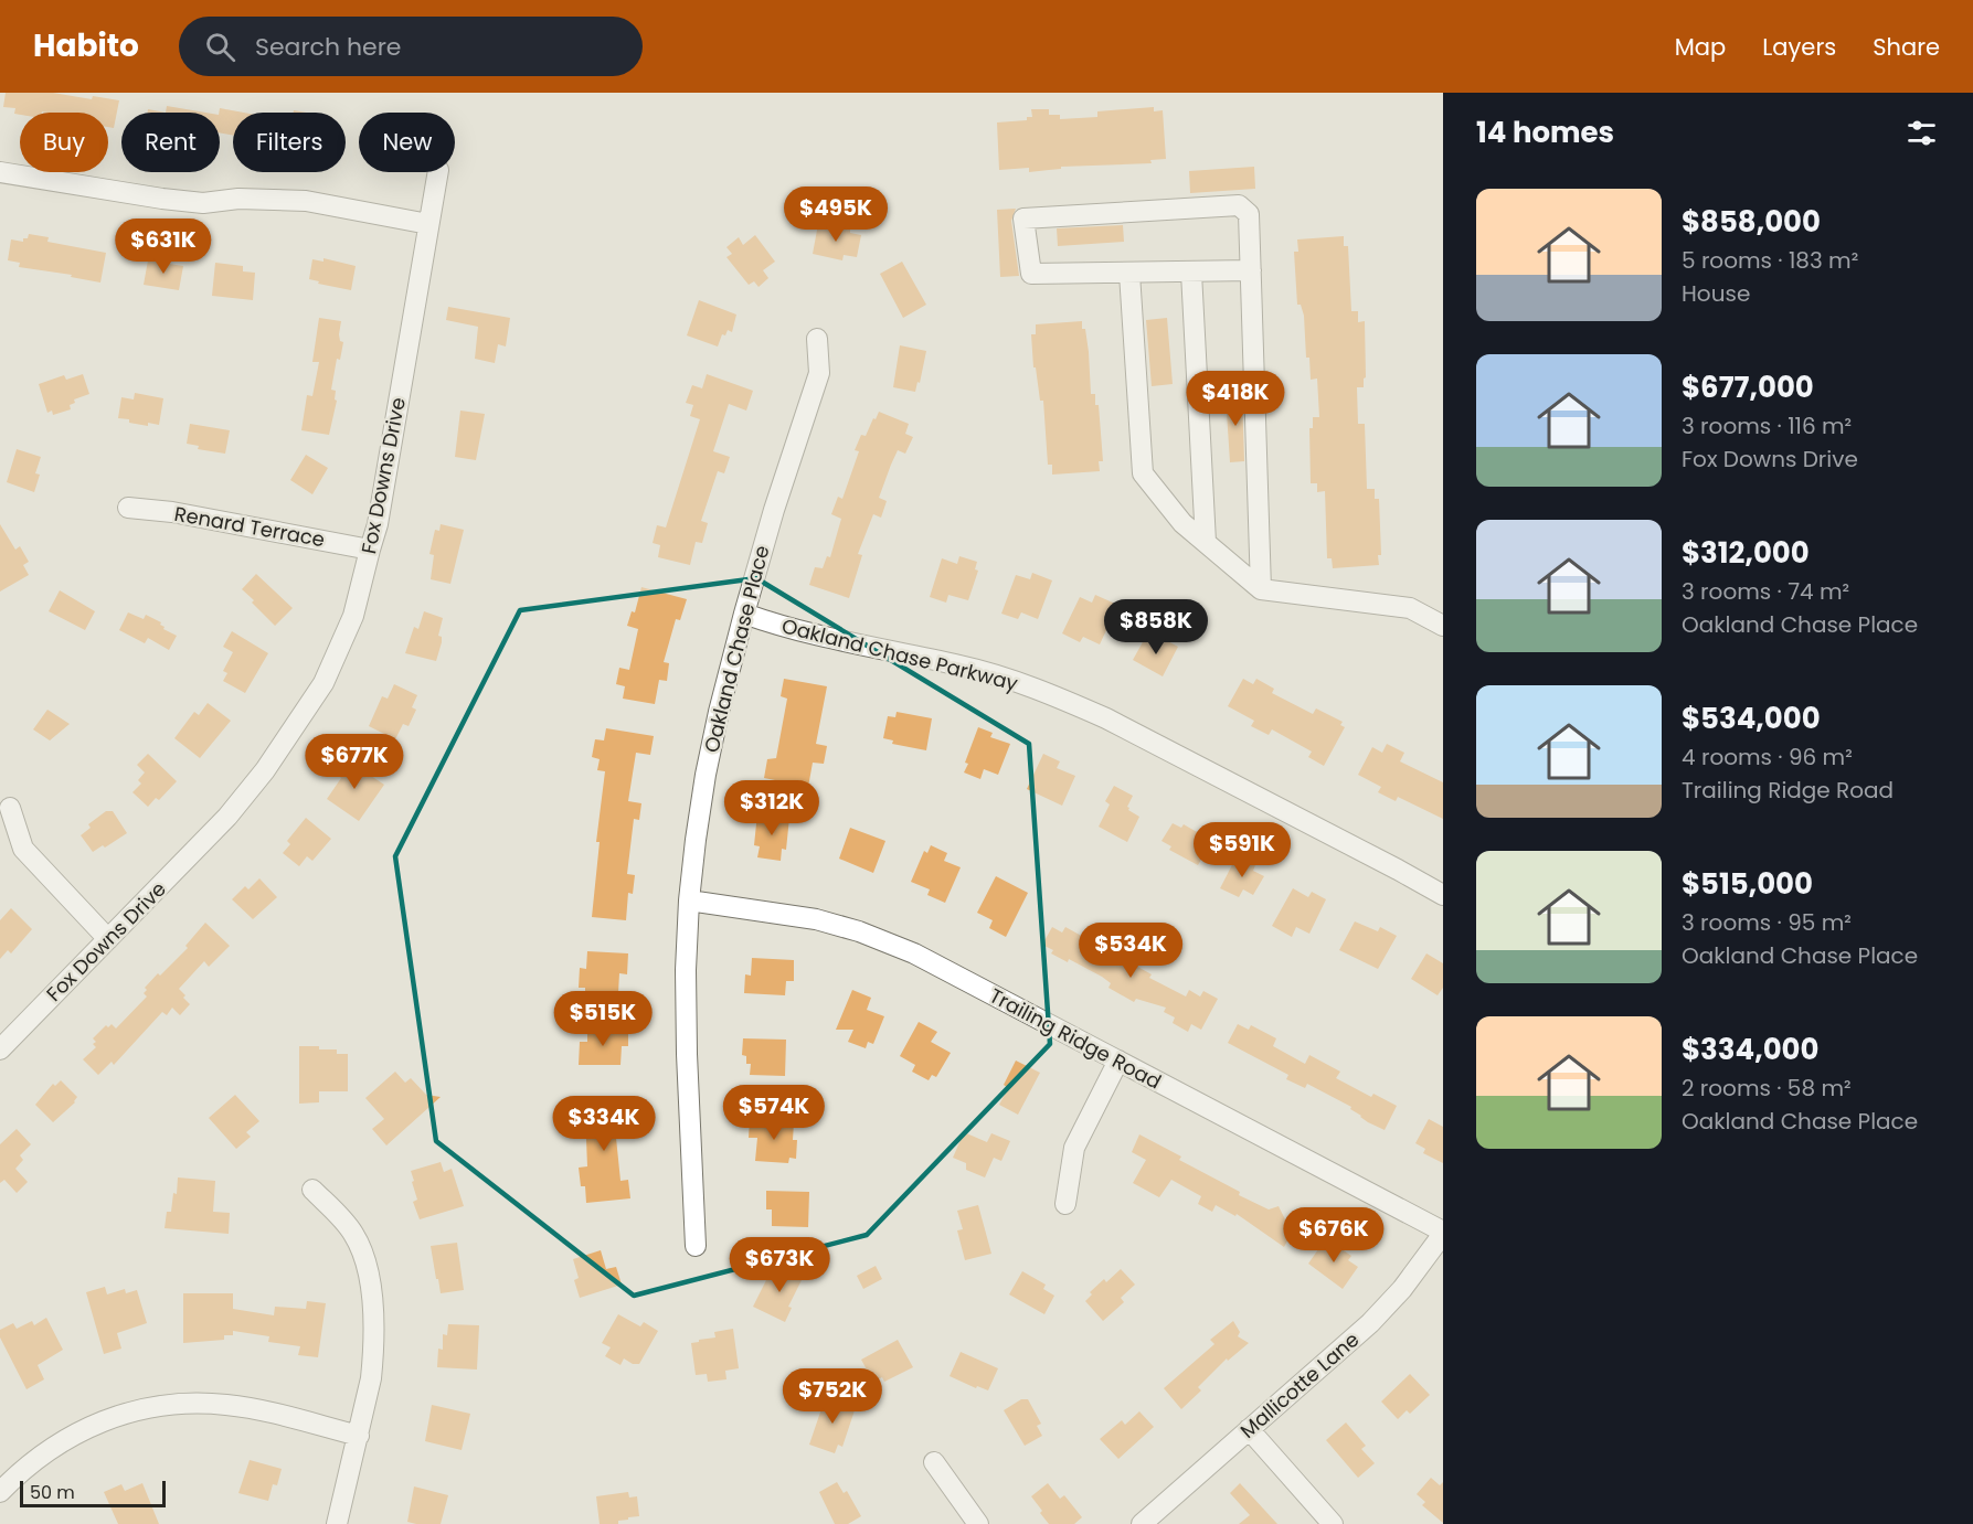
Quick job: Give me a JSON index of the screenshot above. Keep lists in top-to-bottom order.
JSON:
{
  "streets": {
    "street": [
      "Fox Downs Drive",
      "Renard Terrace",
      "Oakland Chase Place",
      "Oakland Chase Parkway",
      "Trailing Ridge Road",
      "Mallicotte Lane"
    ]
  },
  "crossings": [
    ["Fox Downs Drive", "Renard Terrace"],
    ["Oakland Chase Place", "Oakland Chase Parkway"],
    ["Oakland Chase Place", "Trailing Ridge Road"],
    ["Trailing Ridge Road", "Mallicotte Lane"]
  ],
  "scale_bar": "50 m",
  "page": {
    "header": "Habito",
    "search": "Search here",
    "nav": ["Map", "Layers", "Share"],
    "heading": "14 homes",
    "chip": [
      "Buy",
      "Rent",
      "Filters",
      "New"
    ],
    "list": [
      {
        "name": "$858,000",
        "note": "5 rooms · 183 m² · House"
      },
      {
        "name": "$677,000",
        "note": "3 rooms · 116 m² · Fox Downs Drive"
      },
      {
        "name": "$312,000",
        "note": "3 rooms · 74 m² · Oakland Chase Place"
      },
      {
        "name": "$534,000",
        "note": "4 rooms · 96 m² · Trailing Ridge Road"
      },
      {
        "name": "$515,000",
        "note": "3 rooms · 95 m² · Oakland Chase Place"
      },
      {
        "name": "$334,000",
        "note": "2 rooms · 58 m² · Oakland Chase Place"
      }
    ],
    "price": [
      "$495K",
      "$631K",
      "$418K",
      "$858K",
      "$677K",
      "$312K",
      "$591K",
      "$534K",
      "$515K",
      "$574K",
      "$334K",
      "$676K",
      "$673K",
      "$752K"
    ],
    "scale": "50 m"
  }
}
